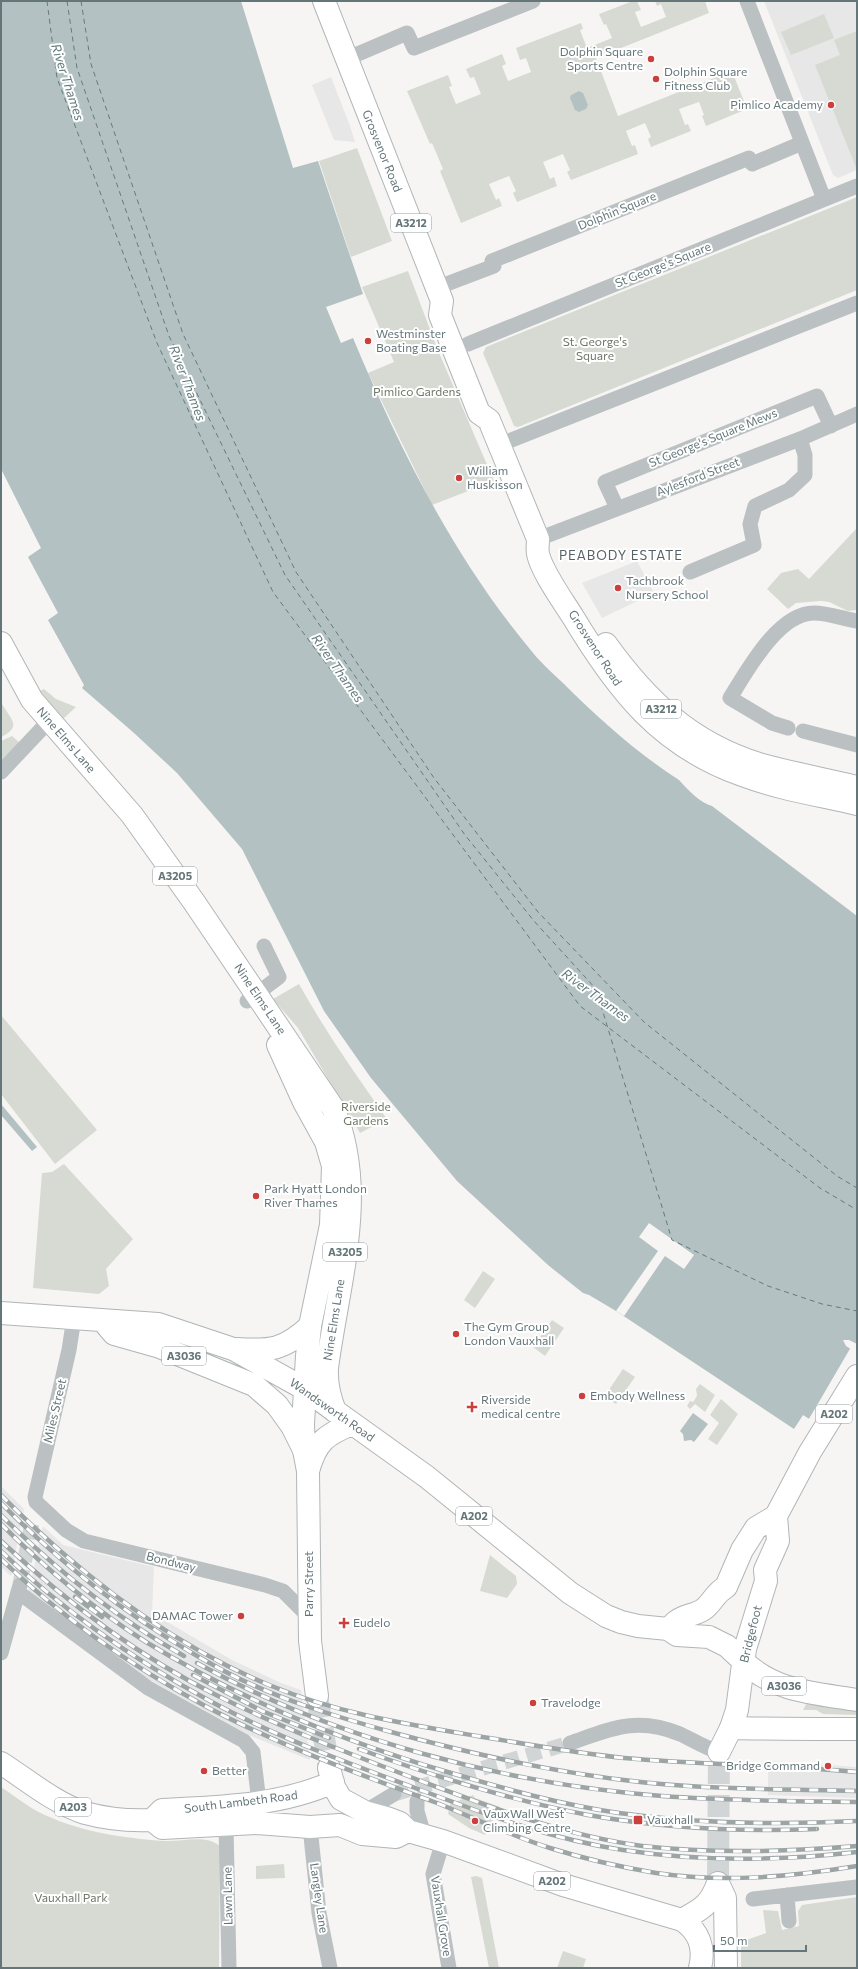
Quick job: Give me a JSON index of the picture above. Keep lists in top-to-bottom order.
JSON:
{
  "streets": {
    "main road": [
      "Grosvenor Road",
      "A3212",
      "Nine Elms Lane",
      "A3205",
      "A3036",
      "Wandsworth Road",
      "A202",
      "Parry Street",
      "Bridgefoot",
      "South Lambeth Road",
      "A203"
    ],
    "street": [
      "Dolphin Square",
      "St George's Square",
      "St George's Square Mews",
      "Aylesford Street",
      "Miles Street",
      "Bondway",
      "Lawn Lane",
      "Langley Lane",
      "Vauxhall Grove"
    ]
  },
  "crossings": [
    ["Grosvenor Road", "Dolphin Square"],
    ["Grosvenor Road", "St George's Square"],
    ["Grosvenor Road", "Aylesford Street"],
    ["St George's Square Mews", "Aylesford Street"],
    ["Nine Elms Lane", "Wandsworth Road"],
    ["Nine Elms Lane", "Parry Street"],
    ["A3036", "Wandsworth Road"],
    ["A3036", "A202"],
    ["A3036", "Parry Street"],
    ["A3036", "Bridgefoot"],
    ["Wandsworth Road", "A202"],
    ["Wandsworth Road", "Parry Street"],
    ["Miles Street", "Bondway"],
    ["A202", "Bridgefoot"],
    ["A202", "South Lambeth Road"],
    ["Bondway", "Parry Street"],
    ["South Lambeth Road", "Lawn Lane"],
    ["South Lambeth Road", "Langley Lane"],
    ["South Lambeth Road", "Vauxhall Grove"]
  ],
  "districts": ["PEABODY ESTATE"],
  "water": ["River Thames"],
  "parks": [
    "St. George's Square",
    "Pimlico Gardens",
    "Riverside Gardens",
    "Vauxhall Park"
  ],
  "places": {
    "other": [
      "Dolphin Square Sports Centre",
      "Dolphin Square Fitness Club",
      "Pimlico Academy",
      "Westminster Boating Base",
      "William Huskisson",
      "Tachbrook Nursery School",
      "Park Hyatt London River Thames",
      "The Gym Group London Vauxhall",
      "Embody Wellness",
      "DAMAC Tower",
      "Travelodge",
      "Bridge Command",
      "Better",
      "VauxWall West Climbing Centre"
    ],
    "health": ["Riverside medical centre", "Eudelo"],
    "transit": ["Vauxhall"]
  },
  "scale_bar": "50 m"
}
